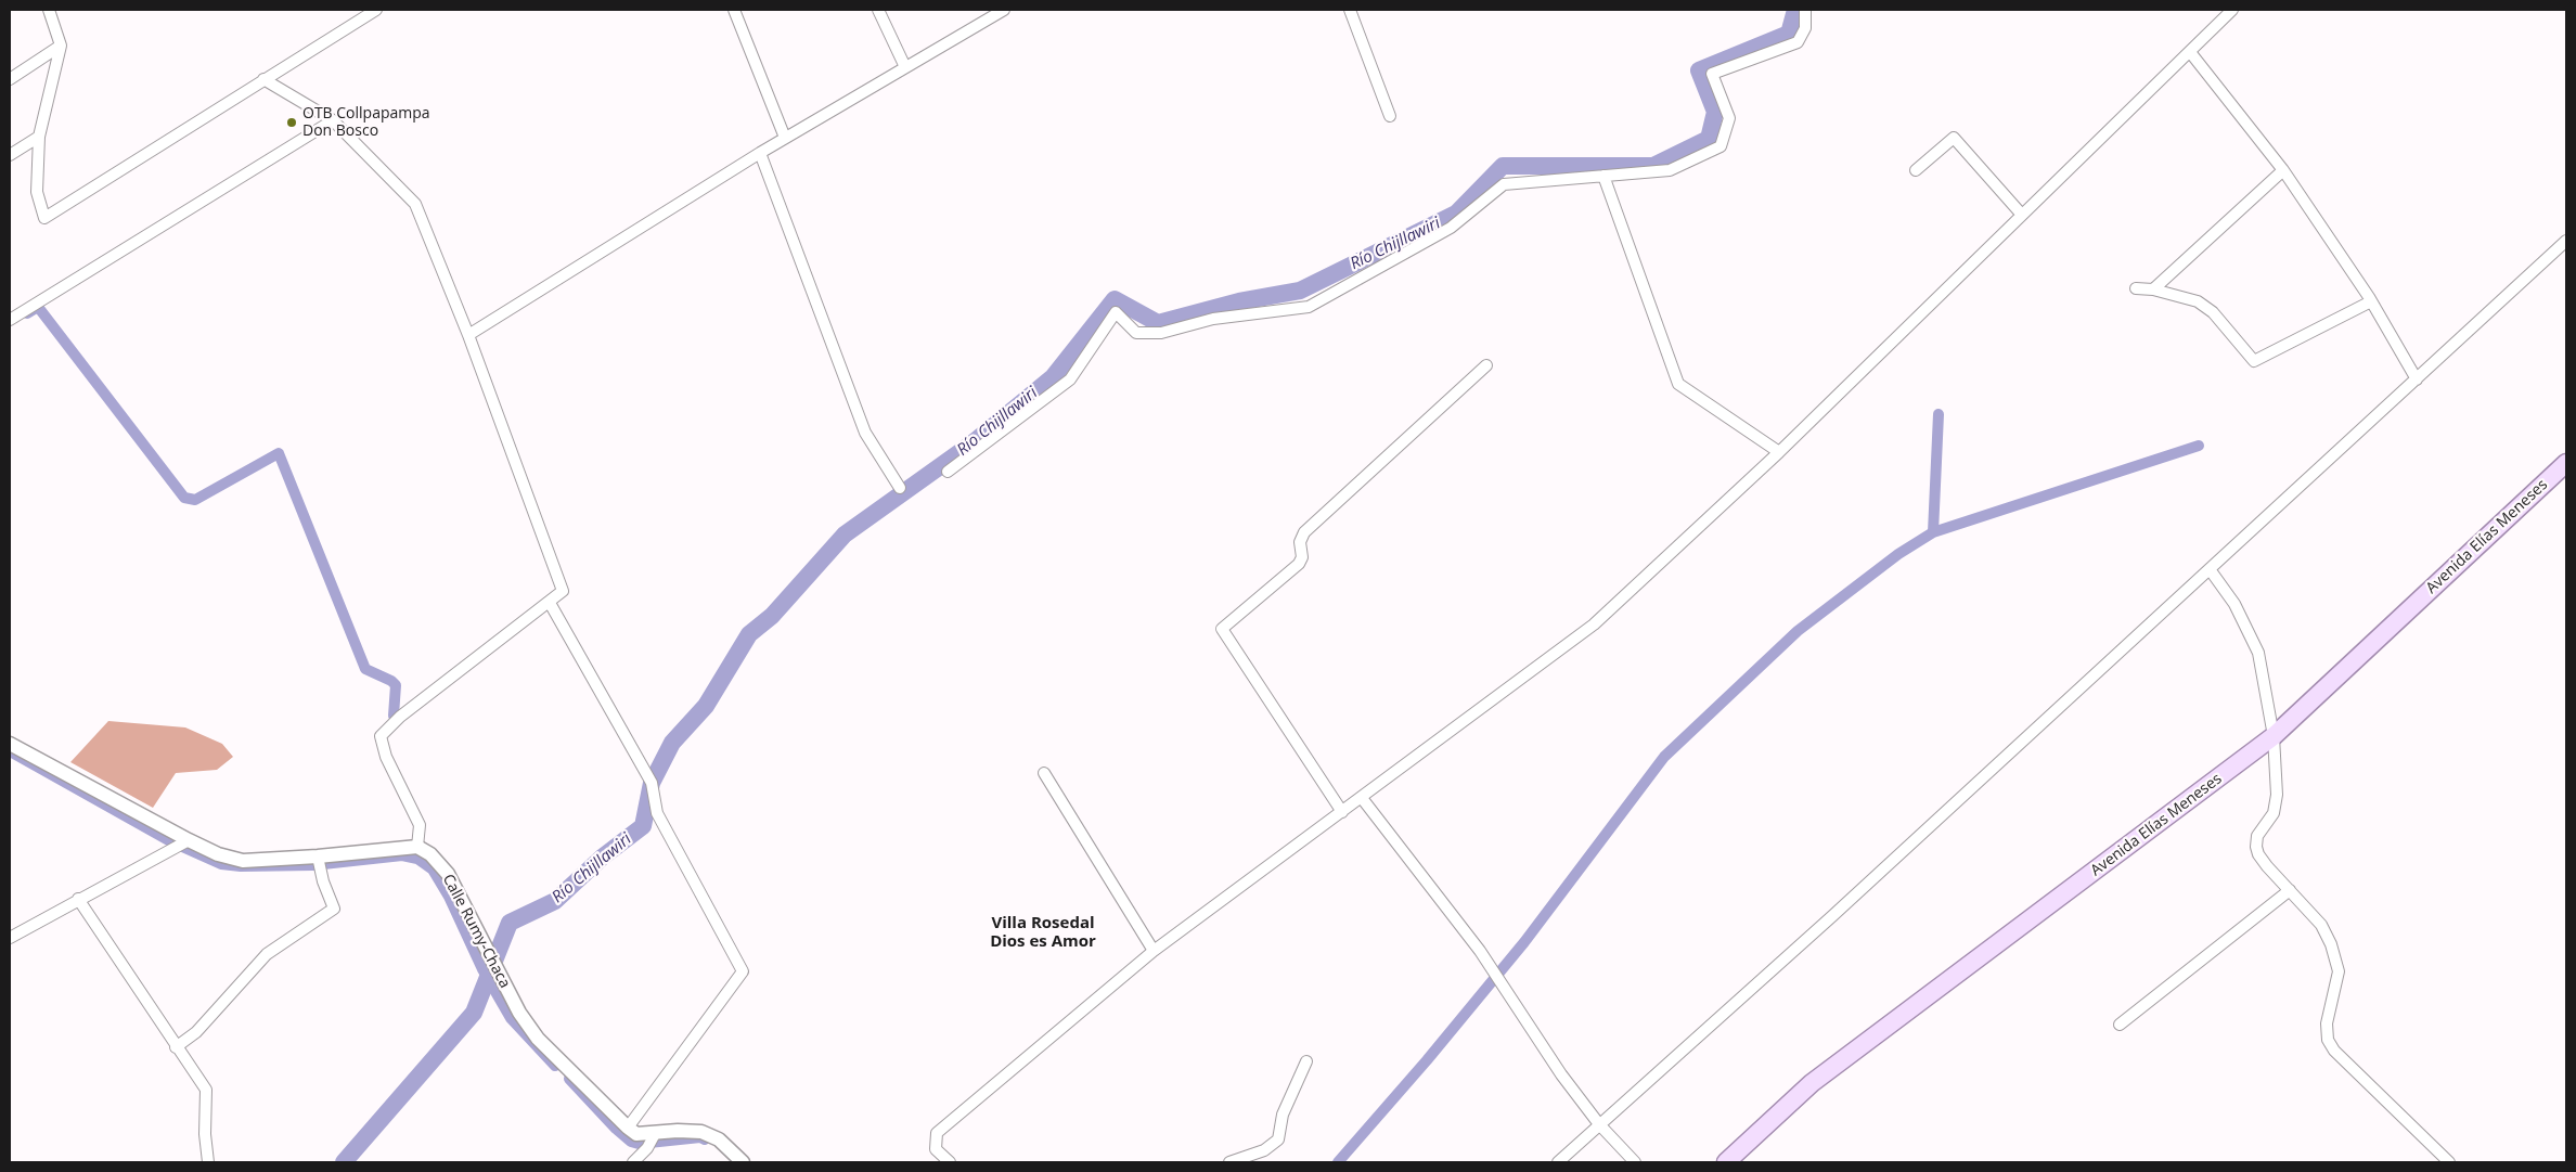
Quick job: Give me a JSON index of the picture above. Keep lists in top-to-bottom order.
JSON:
{
  "streets": {
    "main road": ["Avenida Elías Meneses"],
    "street": ["Calle Rumy-Chaca"]
  },
  "districts": ["Villa Rosedal Dios es Amor"],
  "water": ["Río Chijllawiri"],
  "places": ["OTB Collpapampa Don Bosco"]
}
